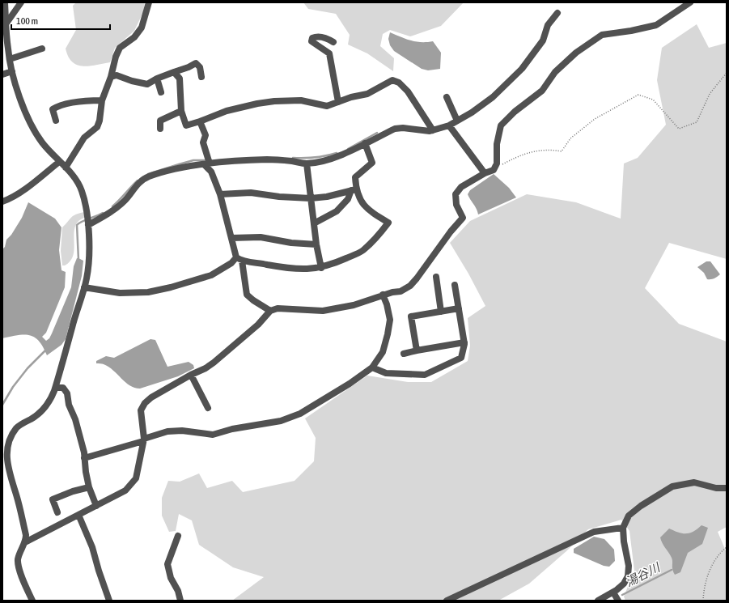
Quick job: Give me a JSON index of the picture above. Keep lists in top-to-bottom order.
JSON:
{
  "water": ["湯谷川"],
  "scale_bar": "100 m"
}
